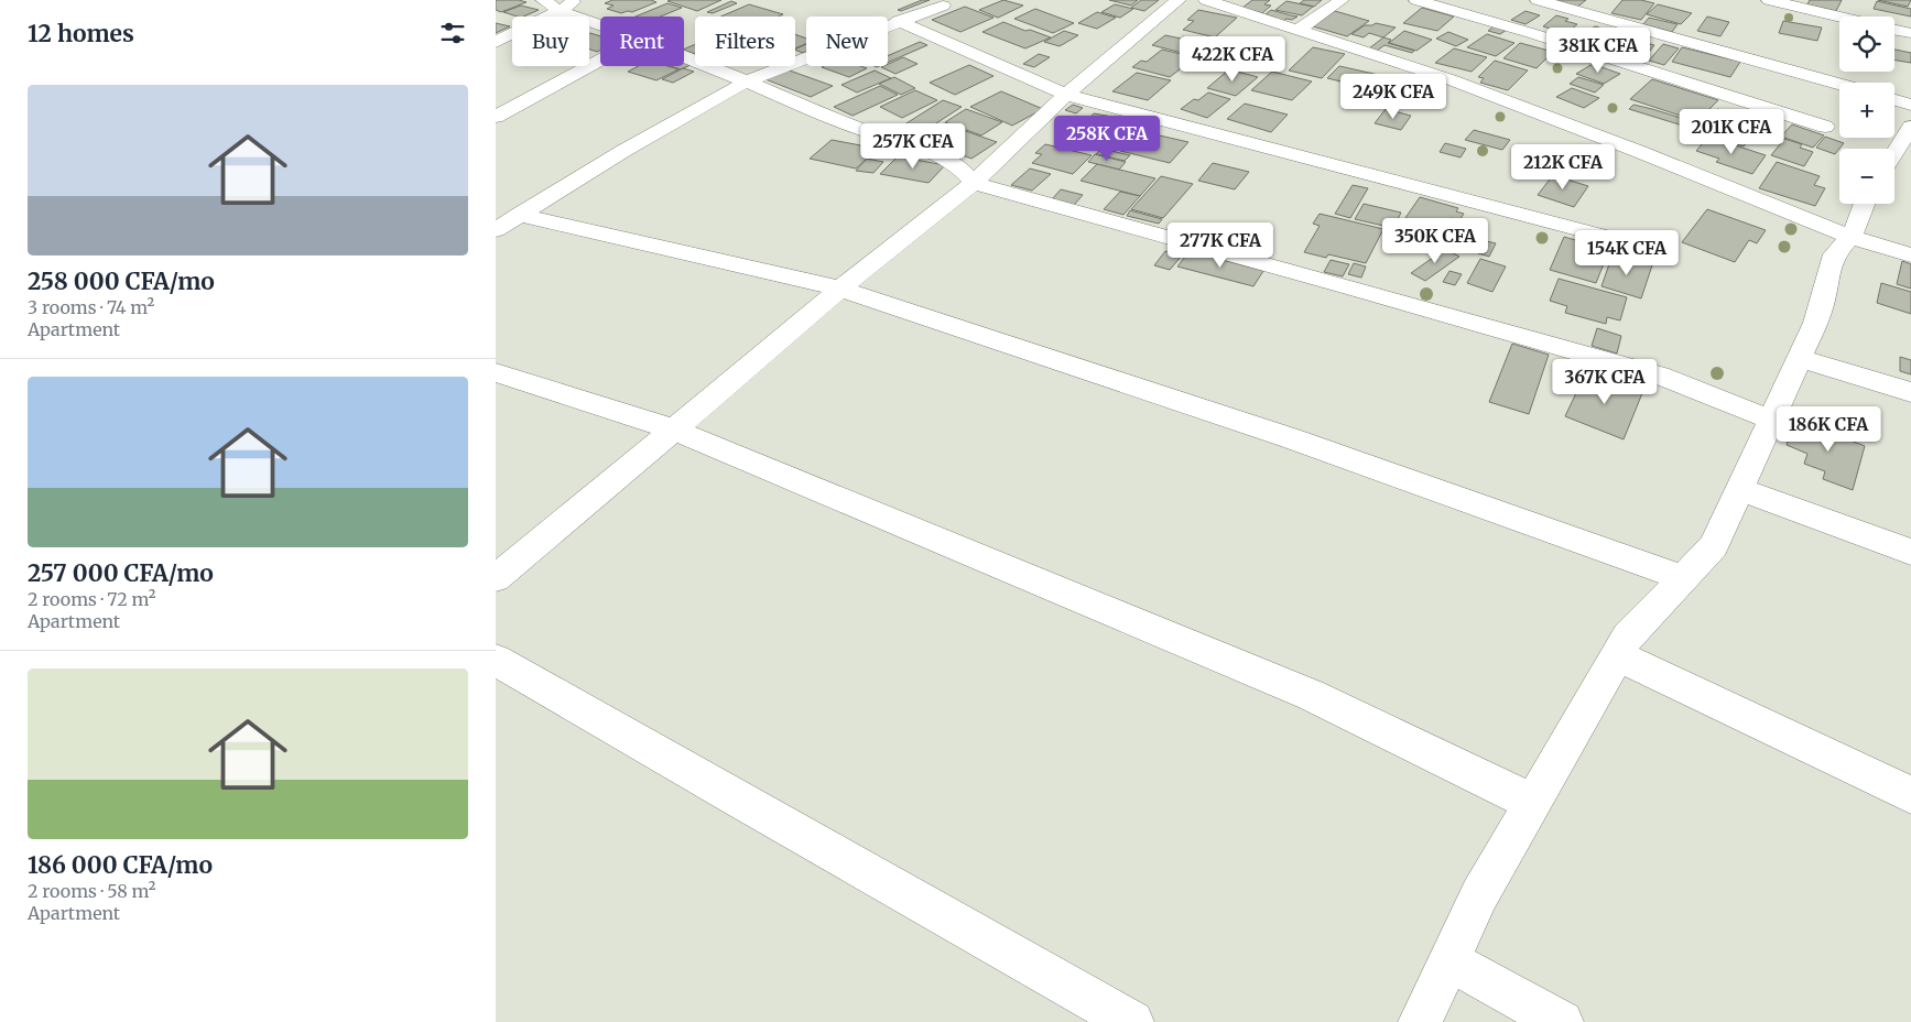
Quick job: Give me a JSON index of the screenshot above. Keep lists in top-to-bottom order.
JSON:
{
  "page": {
    "heading": "12 homes",
    "map_buttons": ["+", "−"],
    "chip": [
      "Buy",
      "Rent",
      "Filters",
      "New"
    ],
    "price": [
      "381K CFA",
      "422K CFA",
      "249K CFA",
      "201K CFA",
      "258K CFA",
      "257K CFA",
      "212K CFA",
      "350K CFA",
      "277K CFA",
      "154K CFA",
      "367K CFA",
      "186K CFA"
    ],
    "list": [
      {
        "name": "258 000 CFA/mo",
        "note": "3 rooms · 74 m² · Apartment"
      },
      {
        "name": "257 000 CFA/mo",
        "note": "2 rooms · 72 m² · Apartment"
      },
      {
        "name": "186 000 CFA/mo",
        "note": "2 rooms · 58 m² · Apartment"
      }
    ]
  }
}
